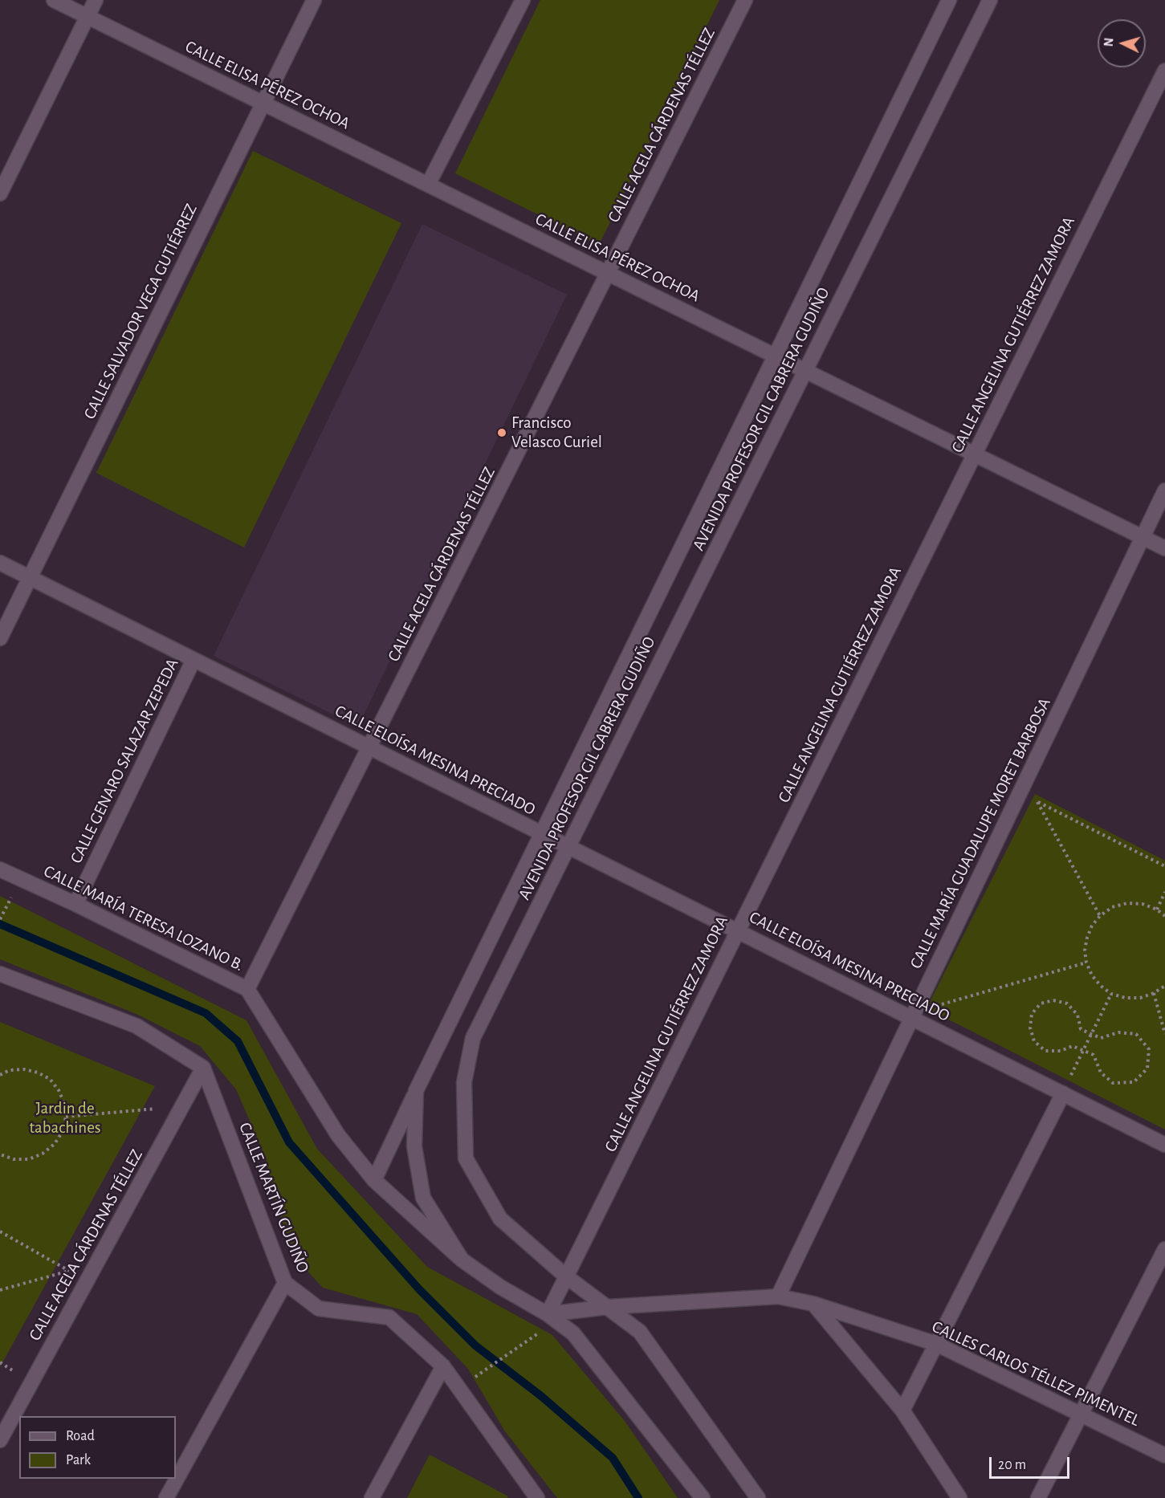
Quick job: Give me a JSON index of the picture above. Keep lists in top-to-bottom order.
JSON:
{
  "streets": {
    "street": [
      "CALLE ELISA PÉREZ OCHOA",
      "CALLE ACELA CÁRDENAS TÉLLEZ",
      "CALLE SALVADOR VEGA GUTIÉRREZ",
      "CALLE ANGELINA GUTIÉRREZ ZAMORA",
      "AVENIDA PROFESOR GIL CABRERA GUDIÑO",
      "CALLE ELOÍSA MESINA PRECIADO",
      "CALLE GENARO SALAZAR ZEPEDA",
      "CALLE MARÍA GUADALUPE MORET BARBOSA",
      "CALLE MARÍA TERESA LOZANO B.",
      "CALLE MARTÍN GUDIÑO",
      "CALLES CARLOS TÉLLEZ PIMENTEL"
    ]
  },
  "crossings": [
    ["CALLE ELISA PÉREZ OCHOA", "CALLE ACELA CÁRDENAS TÉLLEZ"],
    ["CALLE ELISA PÉREZ OCHOA", "CALLE SALVADOR VEGA GUTIÉRREZ"],
    ["CALLE ELISA PÉREZ OCHOA", "CALLE ANGELINA GUTIÉRREZ ZAMORA"],
    ["CALLE ELISA PÉREZ OCHOA", "AVENIDA PROFESOR GIL CABRERA GUDIÑO"],
    ["CALLE ELISA PÉREZ OCHOA", "CALLE MARÍA GUADALUPE MORET BARBOSA"],
    ["CALLE ACELA CÁRDENAS TÉLLEZ", "CALLE ELOÍSA MESINA PRECIADO"],
    ["CALLE ACELA CÁRDENAS TÉLLEZ", "CALLE MARÍA TERESA LOZANO B."],
    ["CALLE ACELA CÁRDENAS TÉLLEZ", "CALLE MARTÍN GUDIÑO"],
    ["CALLE SALVADOR VEGA GUTIÉRREZ", "CALLE ELOÍSA MESINA PRECIADO"],
    ["CALLE ANGELINA GUTIÉRREZ ZAMORA", "AVENIDA PROFESOR GIL CABRERA GUDIÑO"],
    ["CALLE ANGELINA GUTIÉRREZ ZAMORA", "CALLE ELOÍSA MESINA PRECIADO"],
    ["CALLE ANGELINA GUTIÉRREZ ZAMORA", "CALLES CARLOS TÉLLEZ PIMENTEL"],
    ["AVENIDA PROFESOR GIL CABRERA GUDIÑO", "CALLE ELOÍSA MESINA PRECIADO"],
    ["AVENIDA PROFESOR GIL CABRERA GUDIÑO", "CALLE MARÍA TERESA LOZANO B."],
    ["AVENIDA PROFESOR GIL CABRERA GUDIÑO", "CALLES CARLOS TÉLLEZ PIMENTEL"],
    ["CALLE ELOÍSA MESINA PRECIADO", "CALLE GENARO SALAZAR ZEPEDA"],
    ["CALLE ELOÍSA MESINA PRECIADO", "CALLE MARÍA GUADALUPE MORET BARBOSA"],
    ["CALLE GENARO SALAZAR ZEPEDA", "CALLE MARÍA TERESA LOZANO B."],
    ["CALLE MARÍA GUADALUPE MORET BARBOSA", "CALLES CARLOS TÉLLEZ PIMENTEL"]
  ],
  "parks": ["Jardin de tabachines"],
  "places": ["Francisco Velasco Curiel"],
  "legend": ["Road", "Park"],
  "scale_bar": "20 m",
  "north": "left"
}
